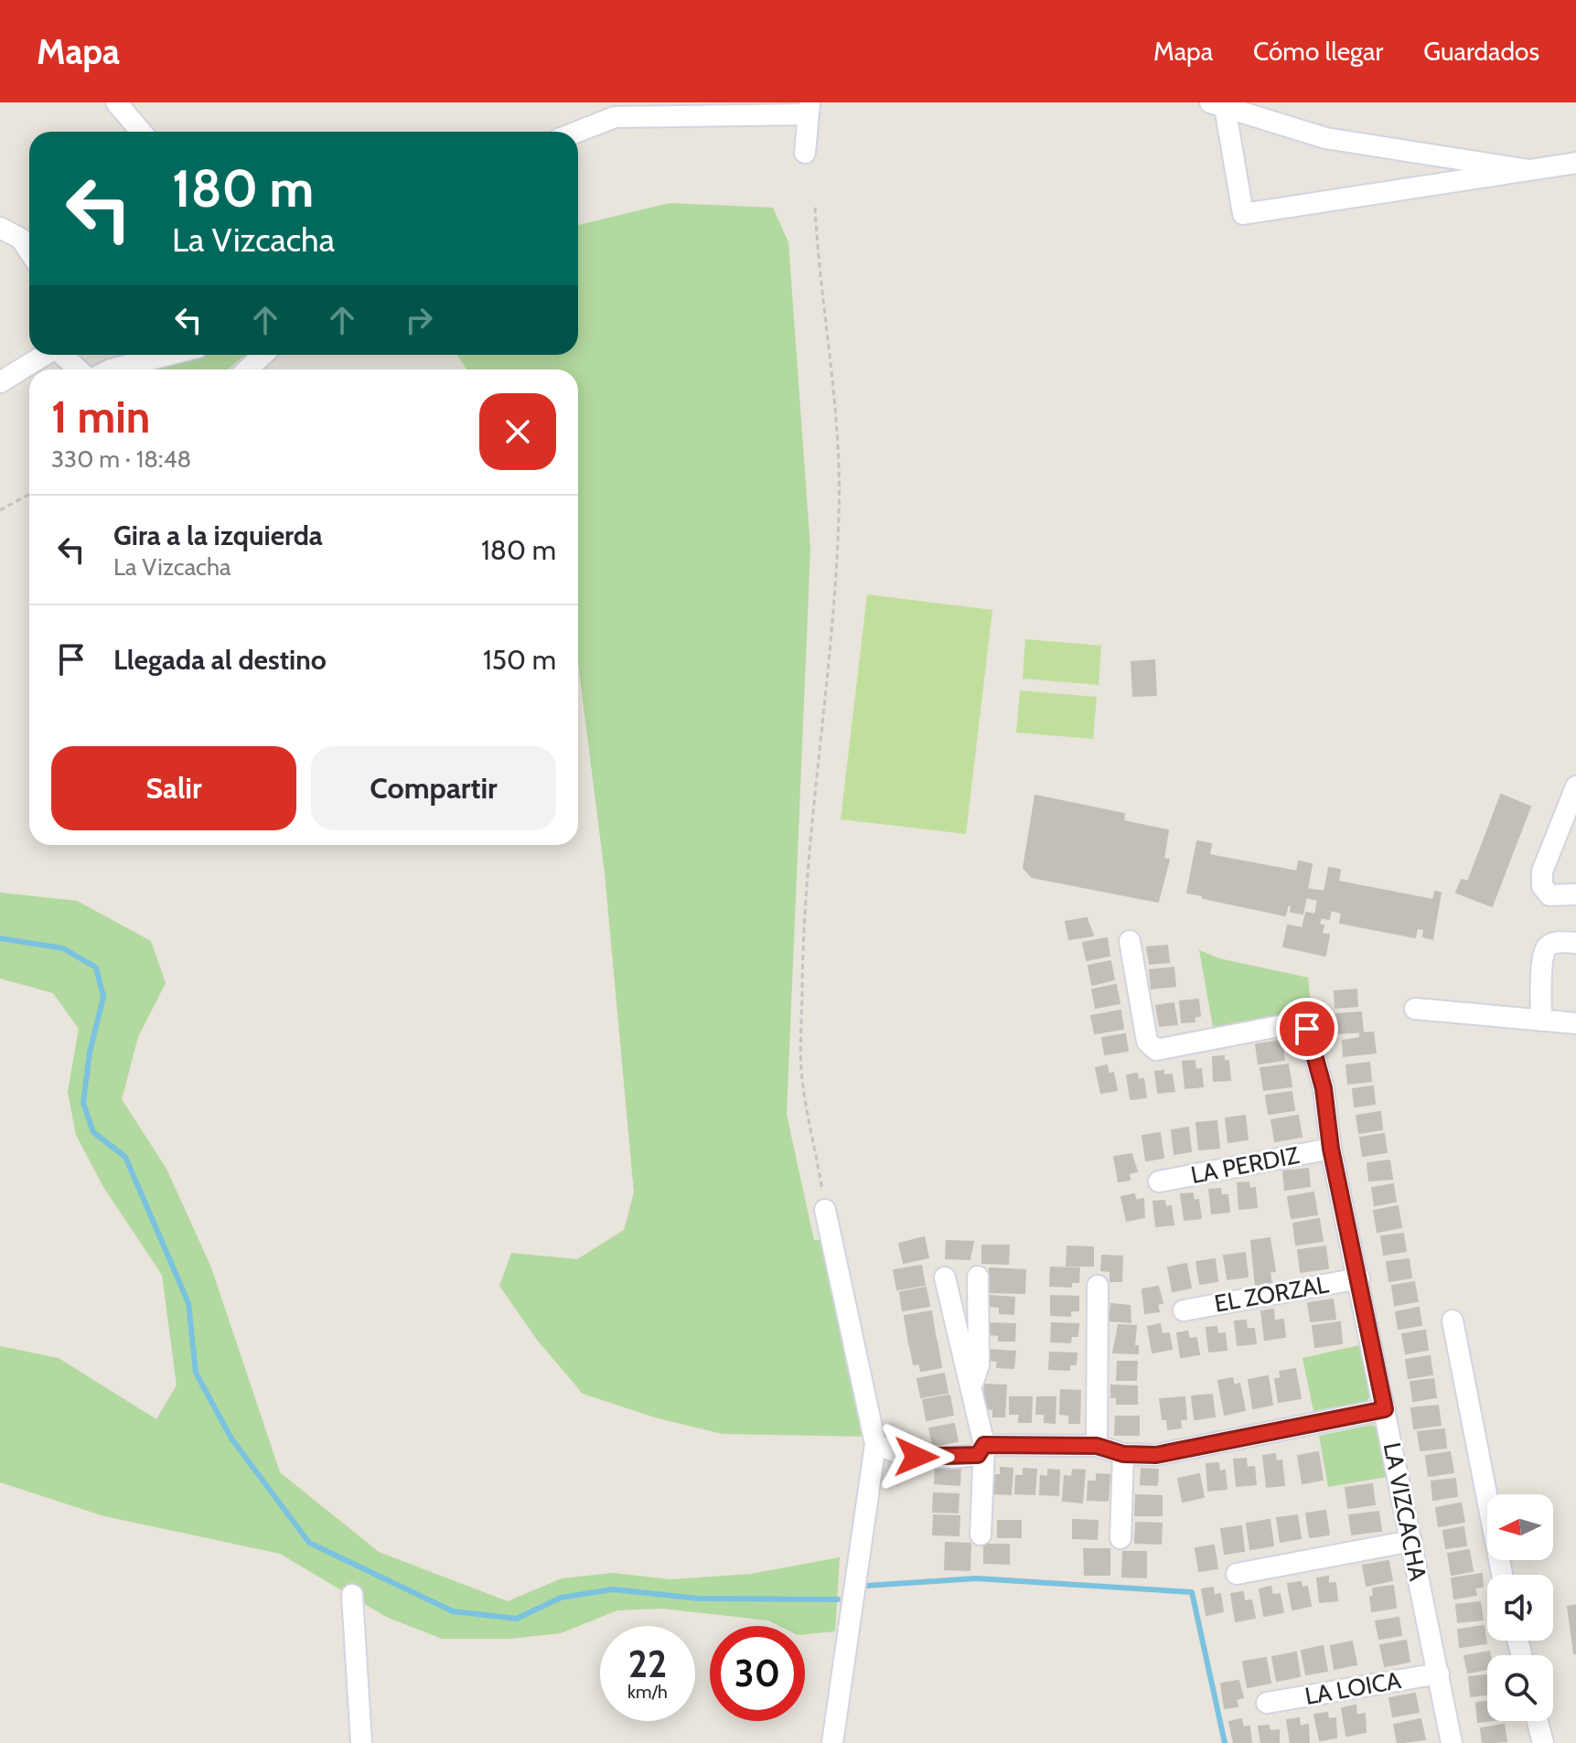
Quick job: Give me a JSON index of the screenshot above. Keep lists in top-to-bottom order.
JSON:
{
  "streets": {
    "street": [
      "LA PERDIZ",
      "EL ZORZAL",
      "LA VIZCACHA",
      "LA LOICA"
    ]
  },
  "crossings": [
    ["LA PERDIZ", "LA VIZCACHA"],
    ["EL ZORZAL", "LA VIZCACHA"],
    ["LA VIZCACHA", "LA LOICA"]
  ],
  "north": "left",
  "page": {
    "header": "Mapa",
    "nav": ["Mapa", "Cómo llegar", "Guardados"],
    "turn": ["180 m", "La Vizcacha"],
    "heading": ["1 min", "330 m · 18:48"],
    "list": [
      {
        "name": "Gira a la izquierda",
        "note": "La Vizcacha",
        "value": "180 m"
      },
      {
        "name": "Llegada al destino",
        "value": "150 m"
      }
    ],
    "buttons": ["Salir", "Compartir"],
    "speed": "22 km/h",
    "limit": "30"
  }
}
